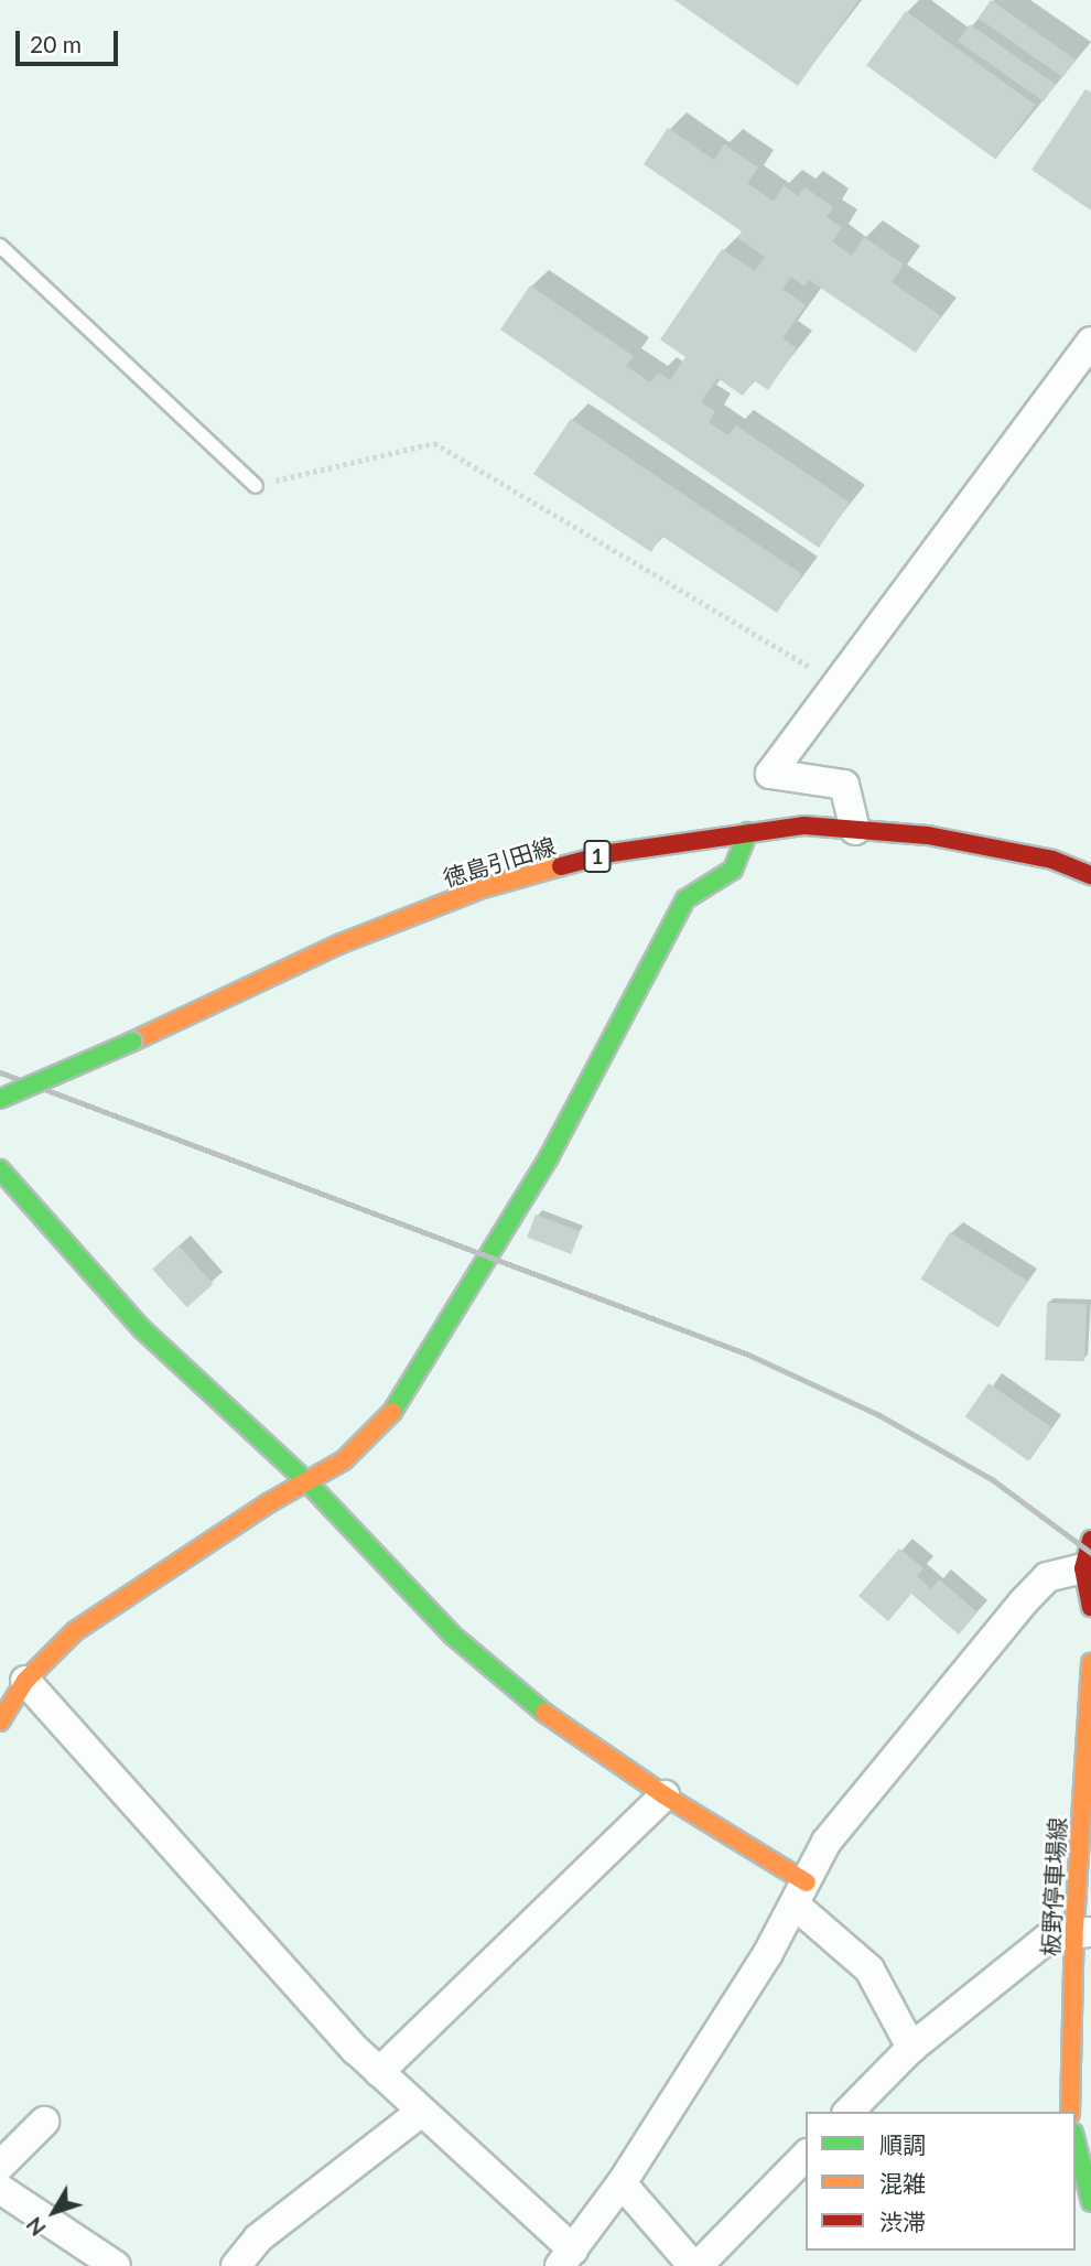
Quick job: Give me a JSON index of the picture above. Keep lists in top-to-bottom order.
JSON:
{
  "streets": {
    "street": ["1", "徳島引田線", "板野停車場線"]
  },
  "legend": ["順調", "混雑", "渋滞"],
  "scale_bar": "20 m",
  "north": "bottom left"
}
